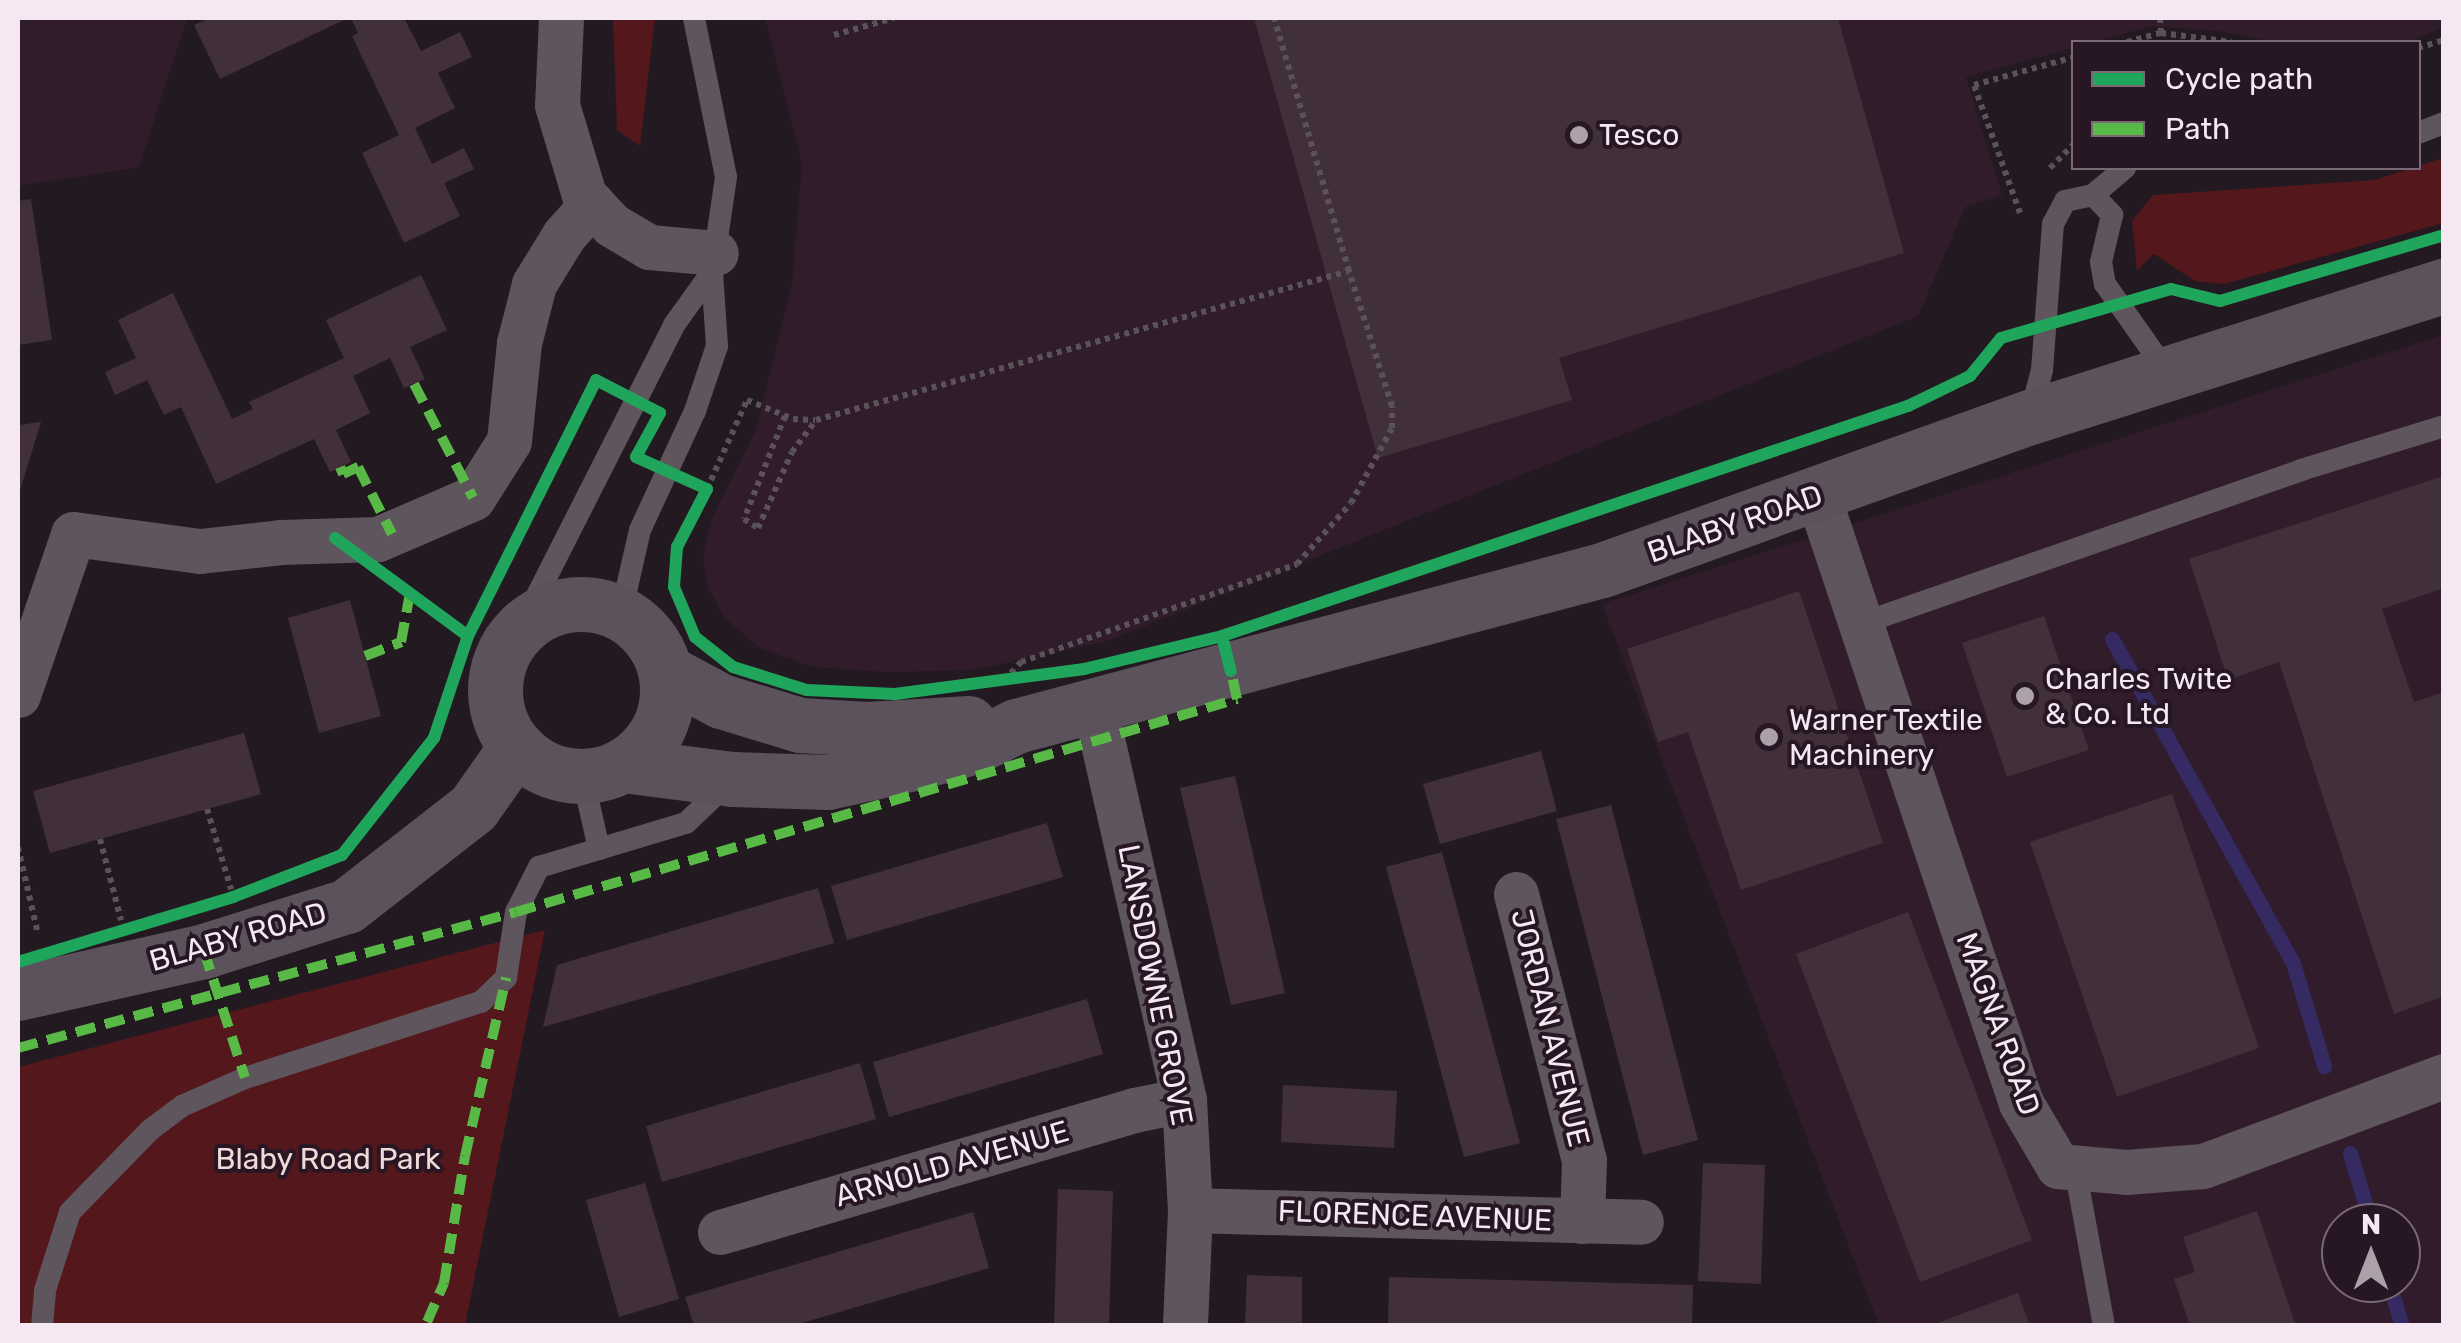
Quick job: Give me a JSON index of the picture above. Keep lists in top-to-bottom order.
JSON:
{
  "streets": {
    "main road": ["BLABY ROAD"],
    "street": [
      "LANSDOWNE GROVE",
      "MAGNA ROAD",
      "JORDAN AVENUE",
      "ARNOLD AVENUE",
      "FLORENCE AVENUE"
    ]
  },
  "crossings": [
    ["BLABY ROAD", "LANSDOWNE GROVE"],
    ["BLABY ROAD", "MAGNA ROAD"],
    ["LANSDOWNE GROVE", "ARNOLD AVENUE"],
    ["LANSDOWNE GROVE", "FLORENCE AVENUE"],
    ["JORDAN AVENUE", "FLORENCE AVENUE"]
  ],
  "parks": ["Blaby Road Park"],
  "places": ["Tesco", "Charles Twite & Co. Ltd", "Warner Textile Machinery"],
  "legend": ["Cycle path", "Path"],
  "north": "top"
}
